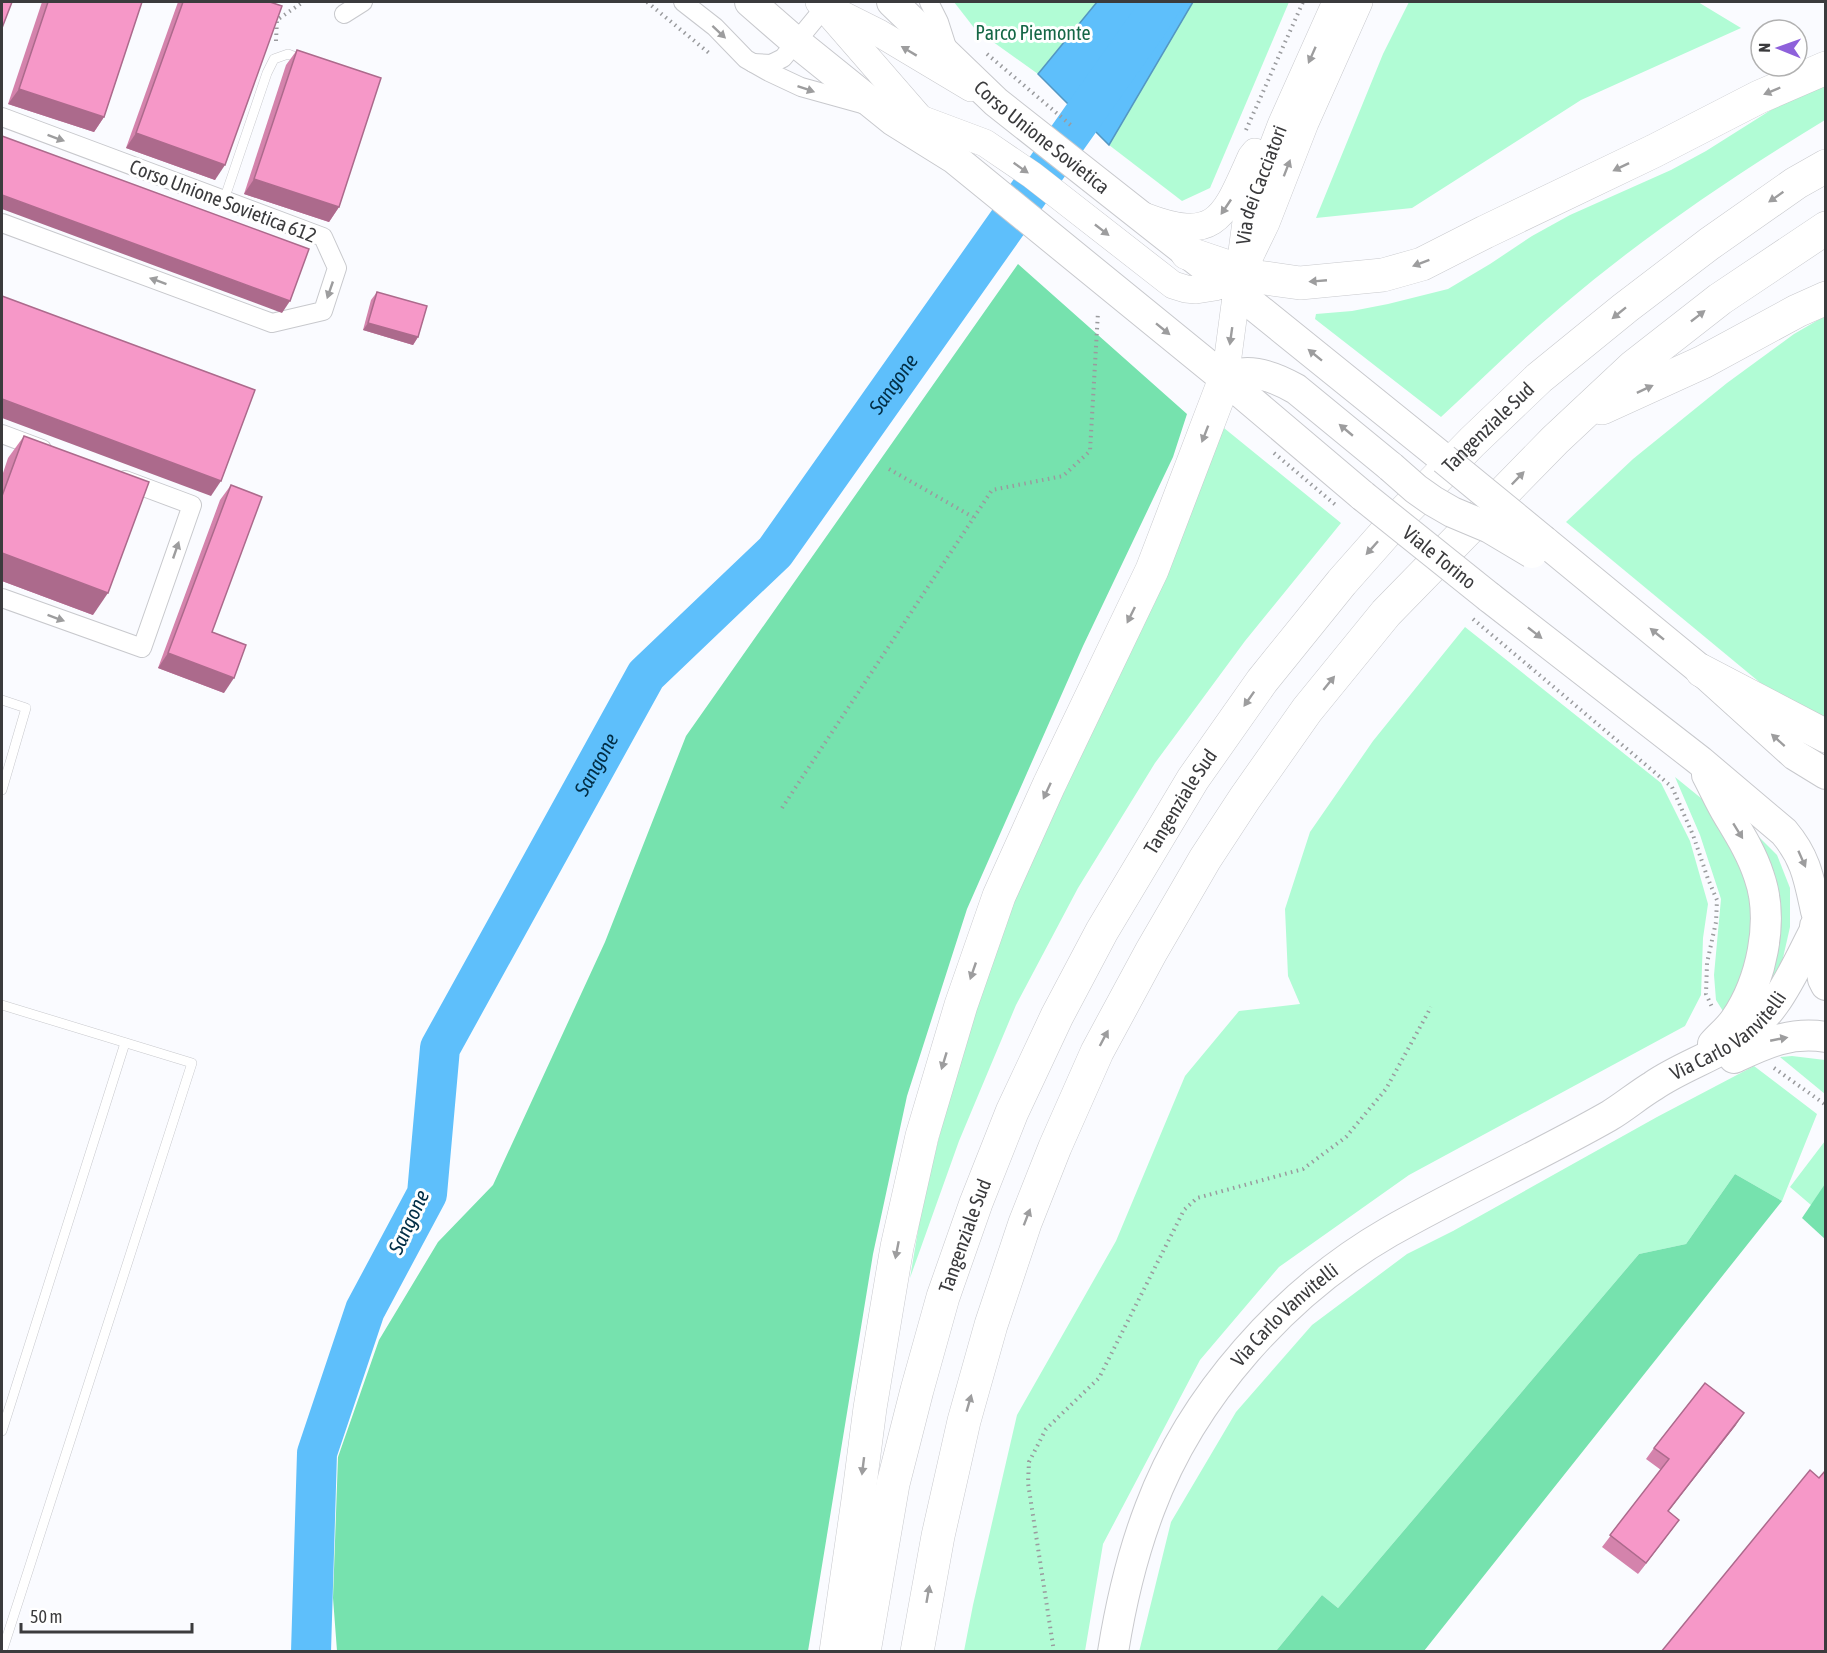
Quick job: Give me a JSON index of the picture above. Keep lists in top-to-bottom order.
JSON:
{
  "streets": {
    "highway": ["Tangenziale Sud"],
    "main road": ["Corso Unione Sovietica", "Viale Torino", "Via Carlo Vanvitelli"],
    "street": ["Via dei Cacciatori", "Corso Unione Sovietica 612"]
  },
  "crossings": [
    ["Via dei Cacciatori", "Viale Torino"],
    ["Viale Torino", "Via Carlo Vanvitelli"]
  ],
  "water": ["Sangone"],
  "parks": ["Parco Piemonte"],
  "scale_bar": "50 m",
  "north": "left"
}
